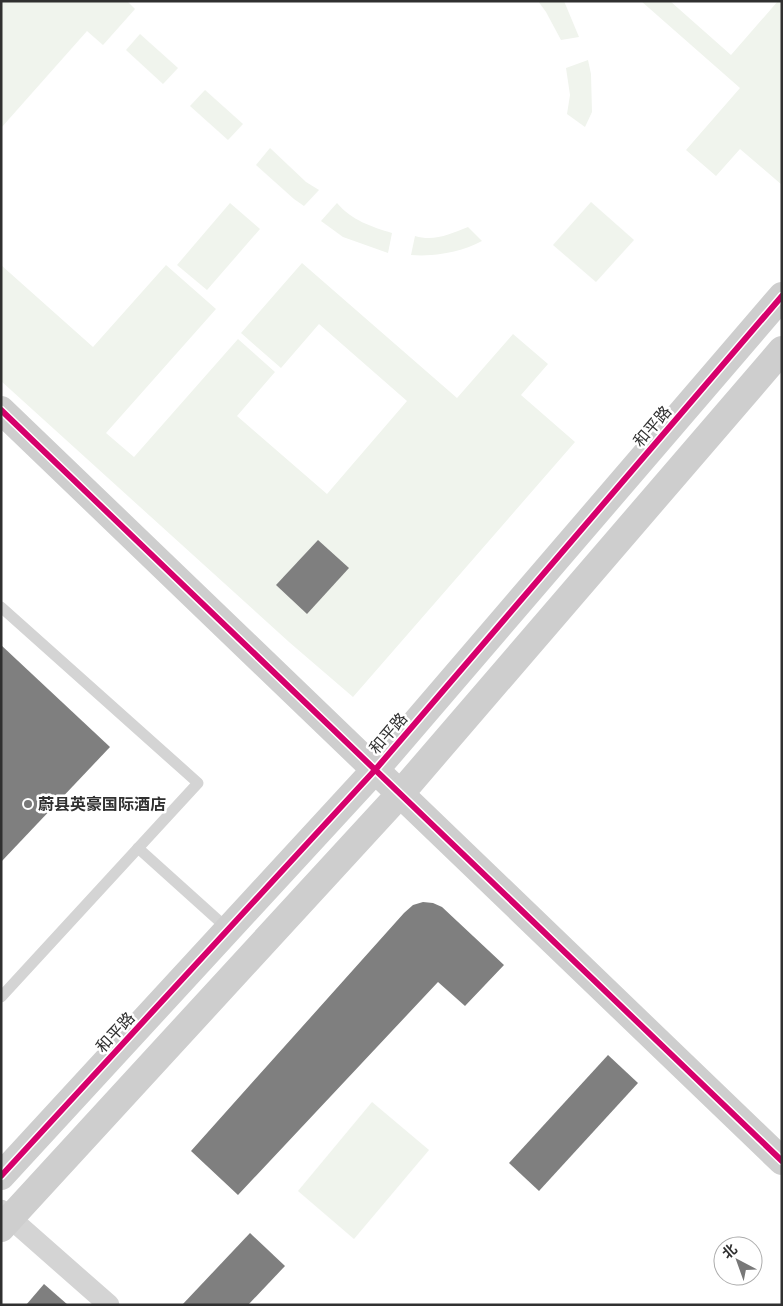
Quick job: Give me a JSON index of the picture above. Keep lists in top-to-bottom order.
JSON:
{
  "streets": {
    "street": ["和平路"]
  },
  "places": ["蔚县英豪国际酒店"],
  "north": "top left"
}
